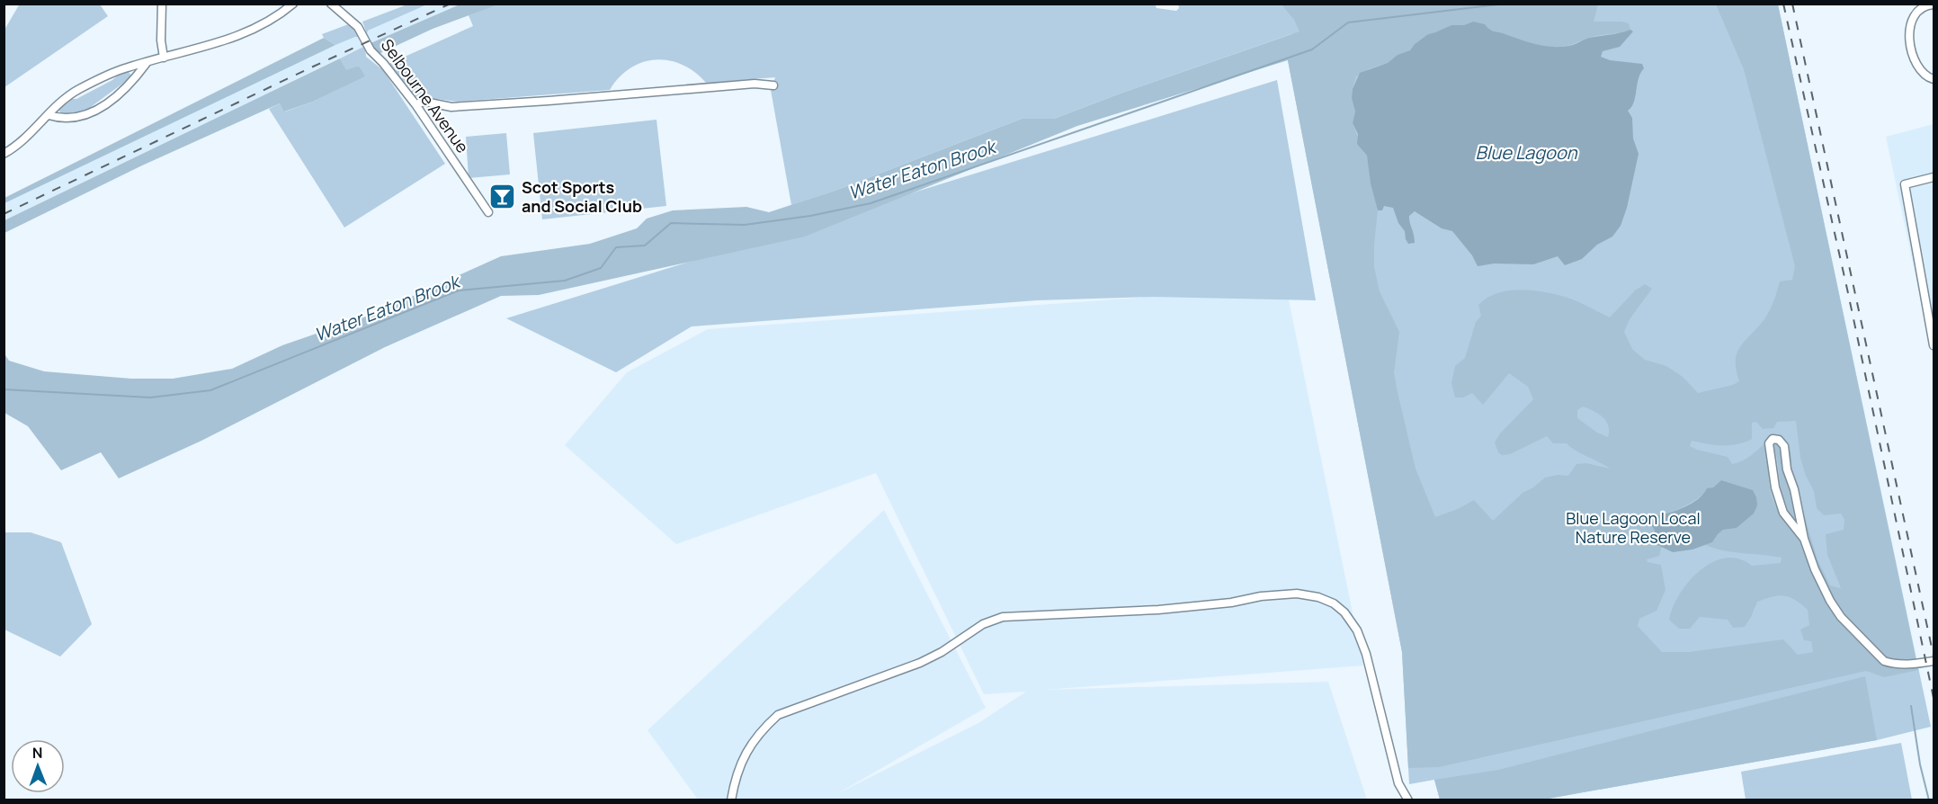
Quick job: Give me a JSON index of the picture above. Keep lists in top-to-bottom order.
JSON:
{
  "streets": {
    "street": ["Selbourne Avenue"]
  },
  "water": ["Blue Lagoon", "Water Eaton Brook"],
  "parks": ["Blue Lagoon Local Nature Reserve"],
  "places": {
    "bar": ["Scot Sports and Social Club"]
  },
  "north": "top"
}
